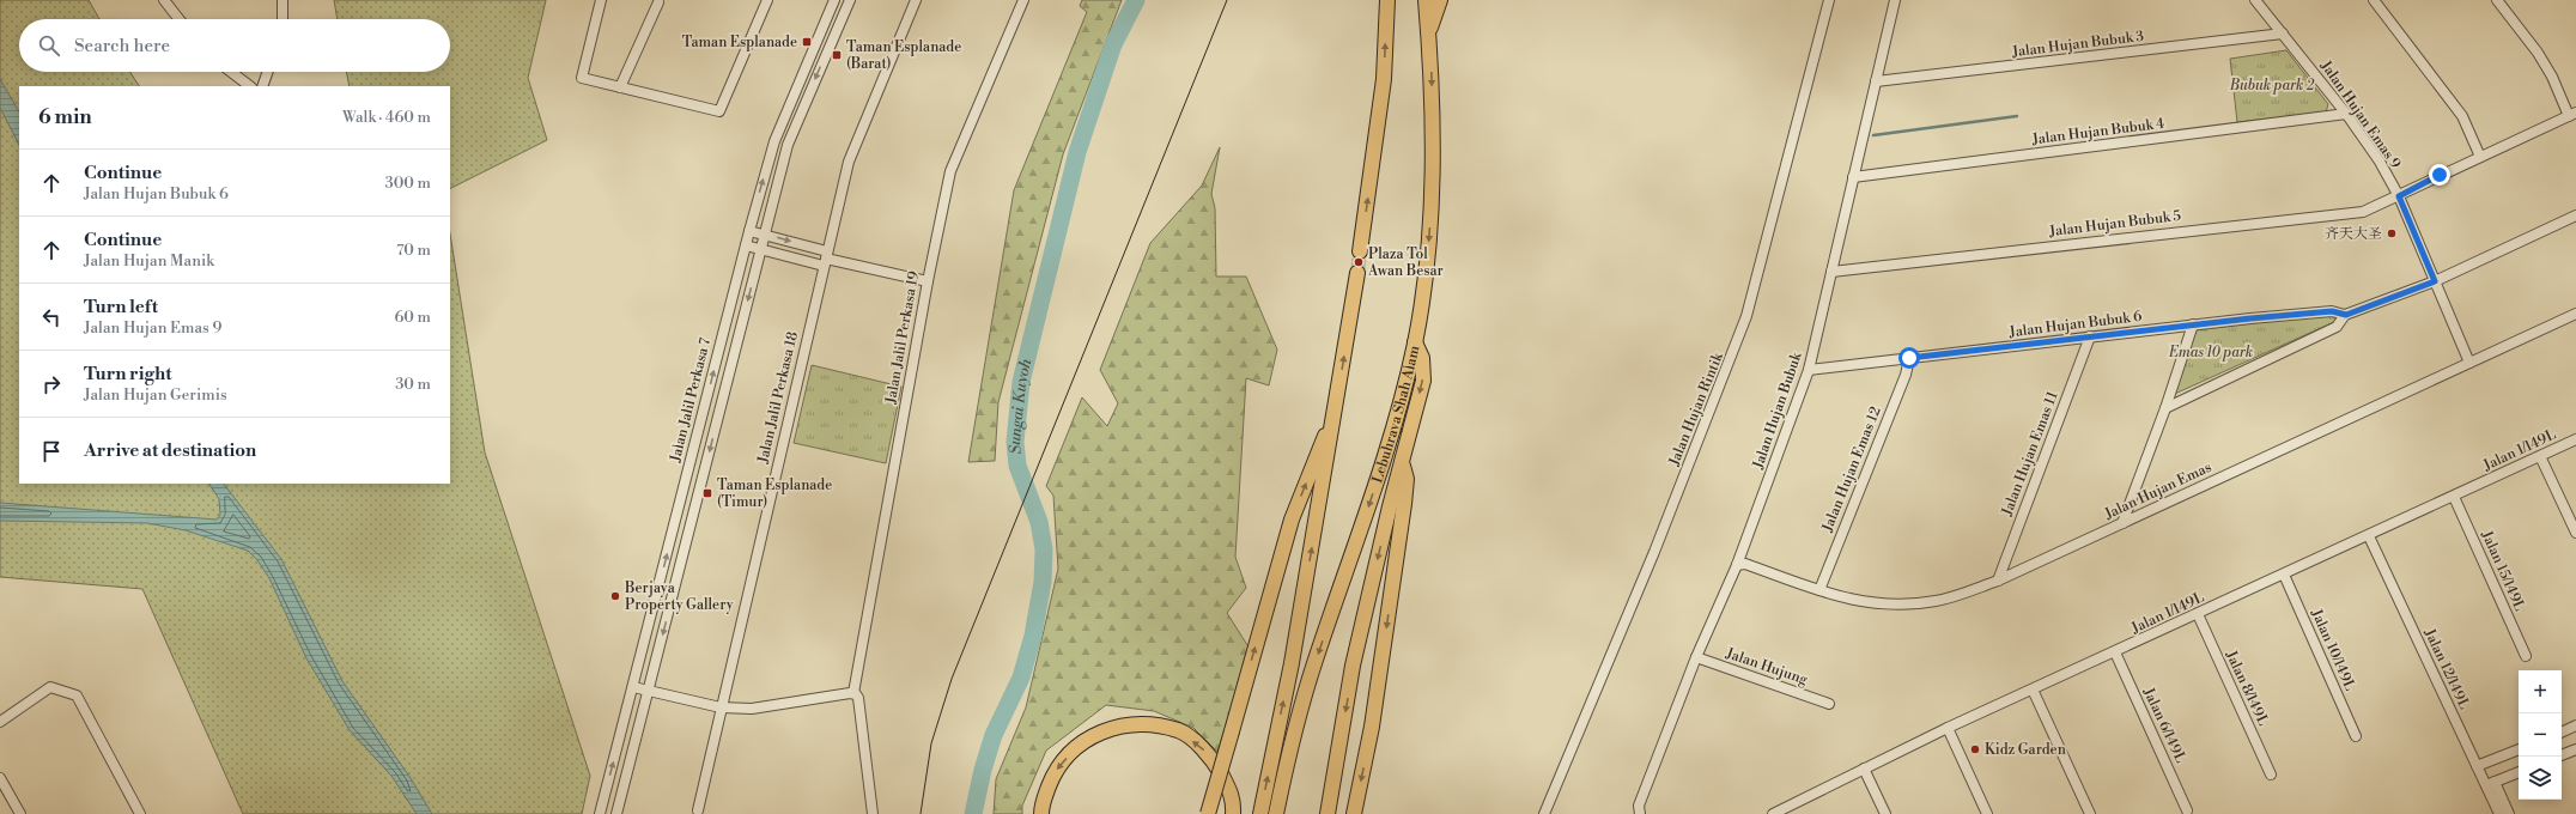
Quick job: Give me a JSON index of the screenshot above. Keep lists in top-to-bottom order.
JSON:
{
  "streets": {
    "highway": ["Lebuhraya Shah Alam"],
    "street": [
      "Jalan Hujan Bubuk 3",
      "Jalan Hujan Emas 9",
      "Jalan Hujan Bubuk 4",
      "Jalan Hujan Bubuk 5",
      "Jalan Hujan Bubuk 6",
      "Jalan Jalil Perkasa 19",
      "Jalan Jalil Perkasa 18",
      "Jalan Jalil Perkasa 7",
      "Jalan Hujan Rintik",
      "Jalan Hujan Bubuk",
      "Jalan 1/149L",
      "Jalan Hujan Emas 11",
      "Jalan Hujan Emas 12",
      "Jalan Hujan Emas",
      "Jalan 15/149L",
      "Jalan 10/149L",
      "Jalan Hujung",
      "Jalan 12/149L",
      "Jalan 8/149L",
      "Jalan 6/149L"
    ]
  },
  "crossings": [
    ["Jalan Hujan Bubuk 3", "Jalan Hujan Emas 9"],
    ["Jalan Hujan Bubuk 3", "Jalan Hujan Bubuk"],
    ["Jalan Hujan Emas 9", "Jalan Hujan Bubuk 4"],
    ["Jalan Hujan Emas 9", "Jalan Hujan Bubuk 5"],
    ["Jalan Hujan Emas 9", "Jalan Hujan Emas"],
    ["Jalan Hujan Bubuk 4", "Jalan Hujan Bubuk"],
    ["Jalan Hujan Bubuk 5", "Jalan Hujan Bubuk"],
    ["Jalan Hujan Bubuk 6", "Jalan Hujan Bubuk"],
    ["Jalan Hujan Bubuk 6", "Jalan Hujan Emas 11"],
    ["Jalan Hujan Bubuk 6", "Jalan Hujan Emas 12"],
    ["Jalan Hujan Bubuk", "Jalan Hujan Emas"],
    ["Jalan Hujan Bubuk", "Jalan Hujung"],
    ["Jalan 1/149L", "Jalan 15/149L"],
    ["Jalan 1/149L", "Jalan 10/149L"],
    ["Jalan 1/149L", "Jalan 12/149L"],
    ["Jalan 1/149L", "Jalan 8/149L"],
    ["Jalan 1/149L", "Jalan 6/149L"],
    ["Jalan Hujan Emas 11", "Jalan Hujan Emas"],
    ["Jalan Hujan Emas 12", "Jalan Hujan Emas"]
  ],
  "water": ["Sungai Kuyoh"],
  "parks": ["Bubuk park 2", "Emas 10 park"],
  "places": {
    "transit": ["Taman Esplanade", "Taman Esplanade (Barat)", "Taman Esplanade (Timur)"],
    "other": [
      "齐天大圣",
      "Plaza Tol Awan Besar",
      "Berjaya Property Gallery",
      "Kidz Garden"
    ]
  },
  "page": {
    "search": "Search here",
    "heading": ["6 min", "Walk · 460 m"],
    "list": [
      ["Continue", "Jalan Hujan Bubuk 6", "300 m"],
      ["Continue", "Jalan Hujan Manik", "70 m"],
      ["Turn left", "Jalan Hujan Emas 9", "60 m"],
      ["Turn right", "Jalan Hujan Gerimis", "30 m"],
      "Arrive at destination"
    ],
    "map_buttons": ["+", "−"]
  }
}
